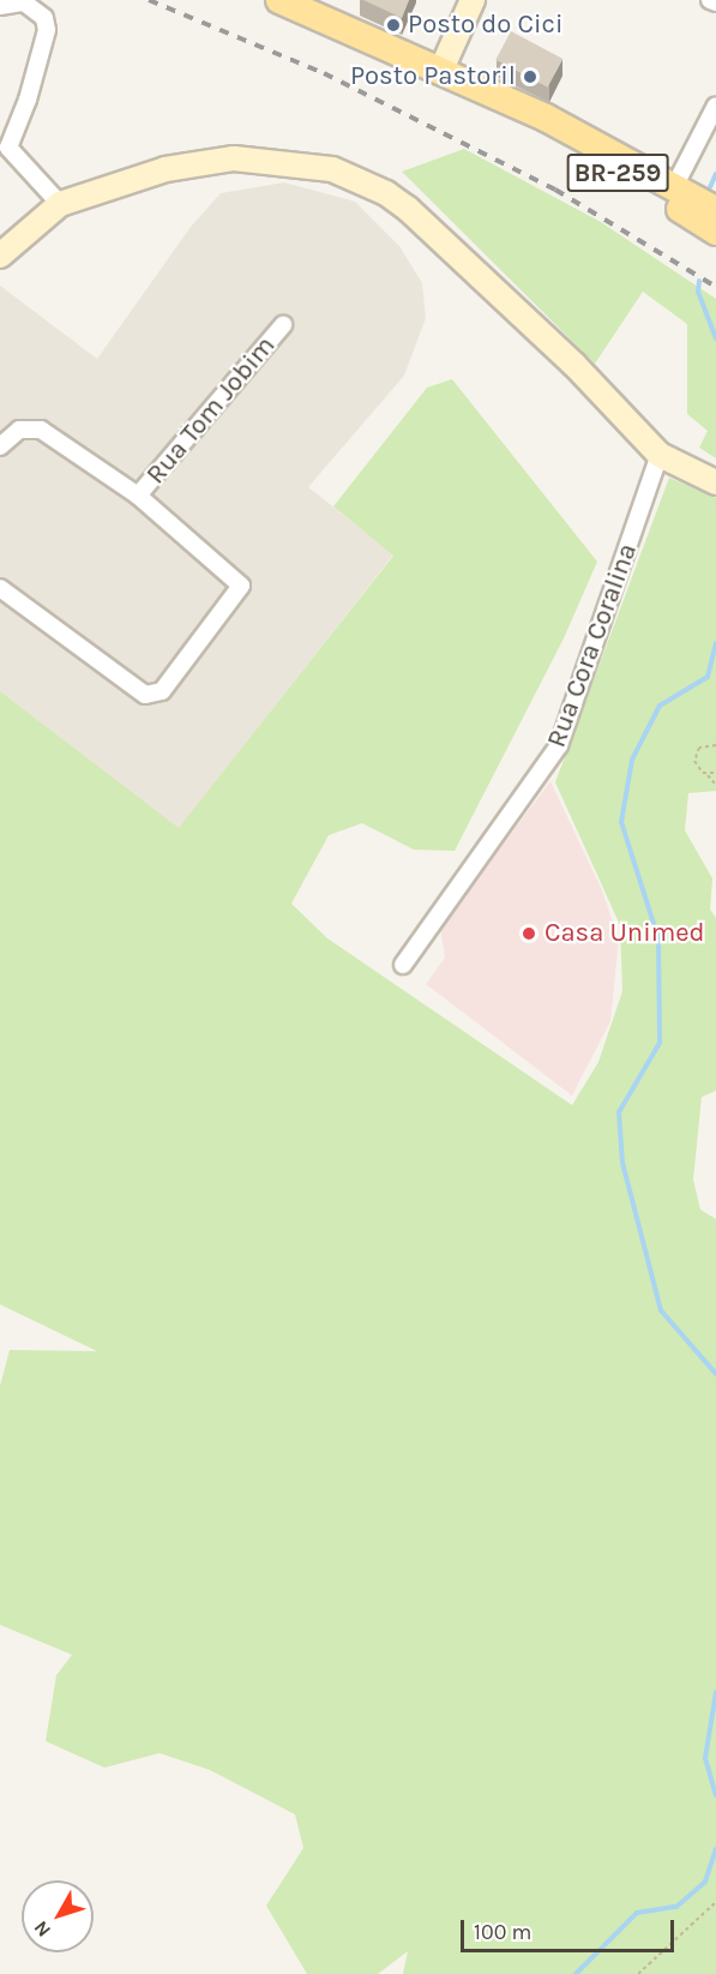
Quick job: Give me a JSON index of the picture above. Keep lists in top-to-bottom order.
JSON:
{
  "streets": {
    "main road": ["BR-259"],
    "street": ["Rua Tom Jobim", "Rua Cora Coralina"]
  },
  "places": ["Posto do Cici", "Posto Pastoril", "Casa Unimed"],
  "scale_bar": "100 m",
  "north": "bottom left"
}
